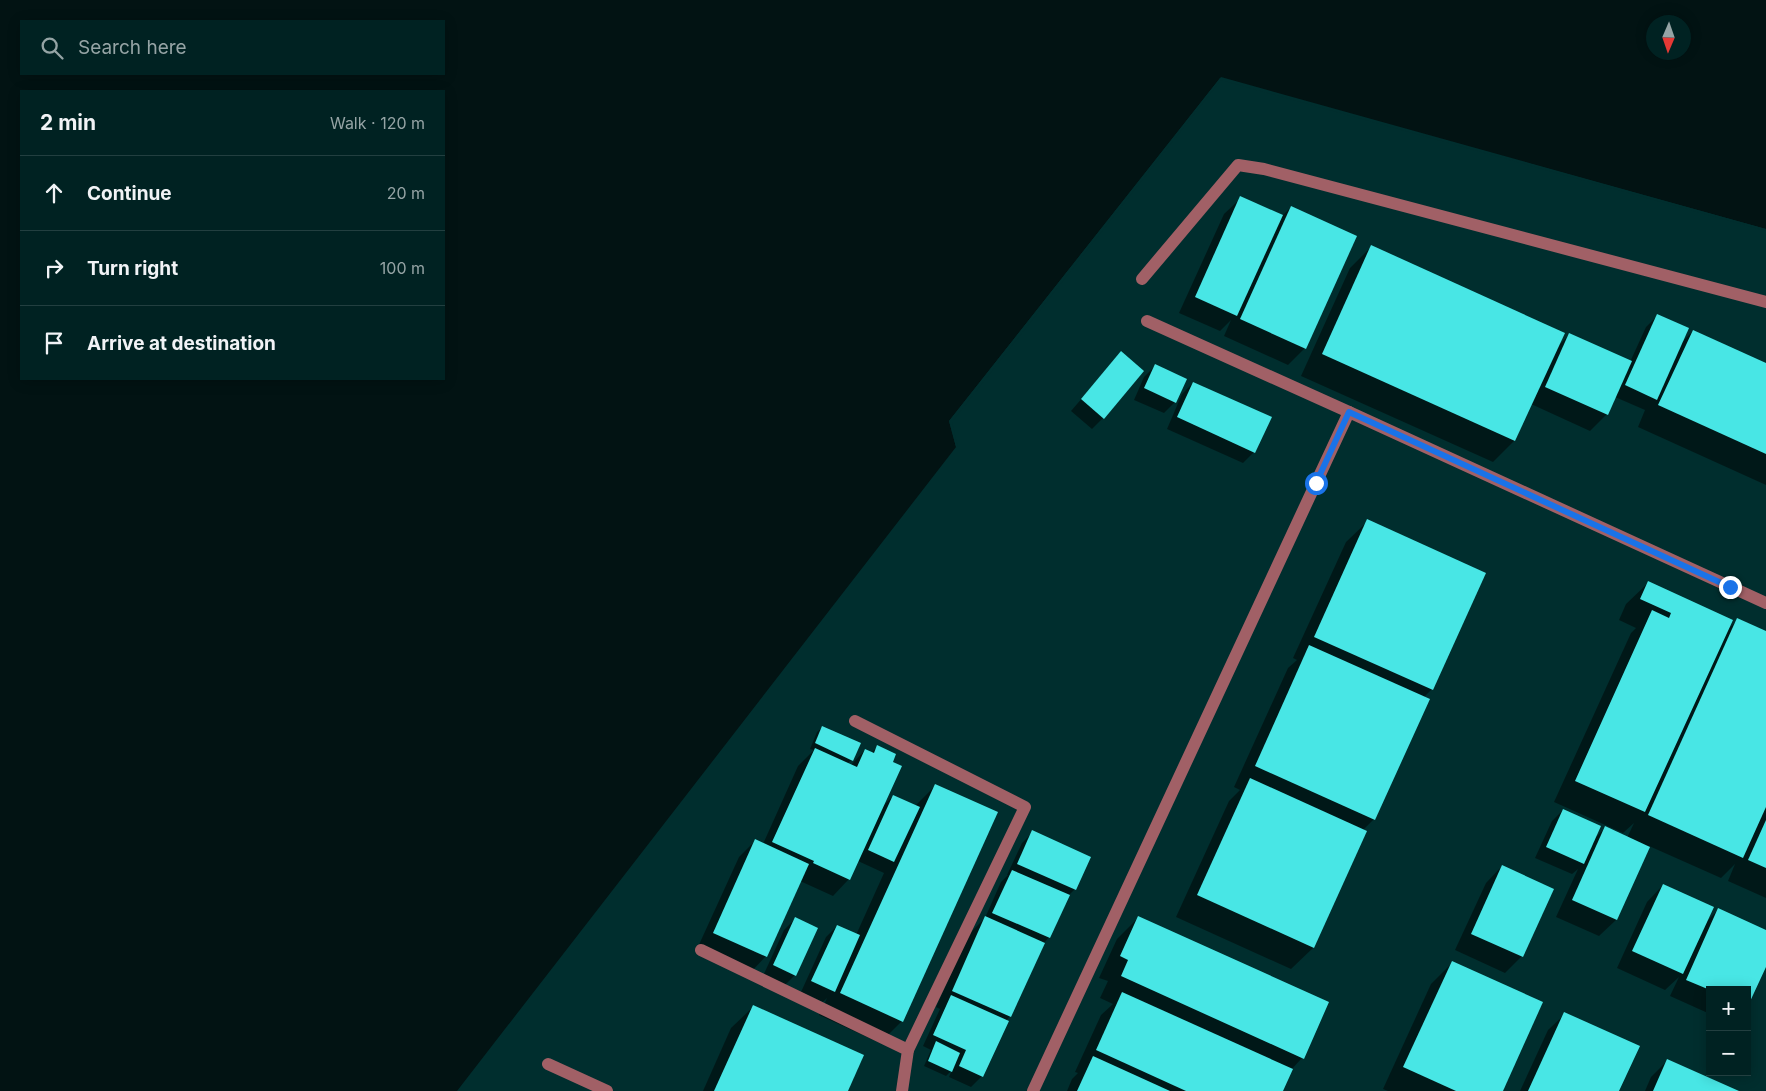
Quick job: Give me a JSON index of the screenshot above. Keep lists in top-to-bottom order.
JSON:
{
  "north": "bottom",
  "page": {
    "search": "Search here",
    "heading": ["2 min", "Walk · 120 m"],
    "list": [
      ["Continue", "20 m"],
      ["Turn right", "100 m"],
      "Arrive at destination"
    ],
    "map_buttons": ["+", "−"]
  }
}
